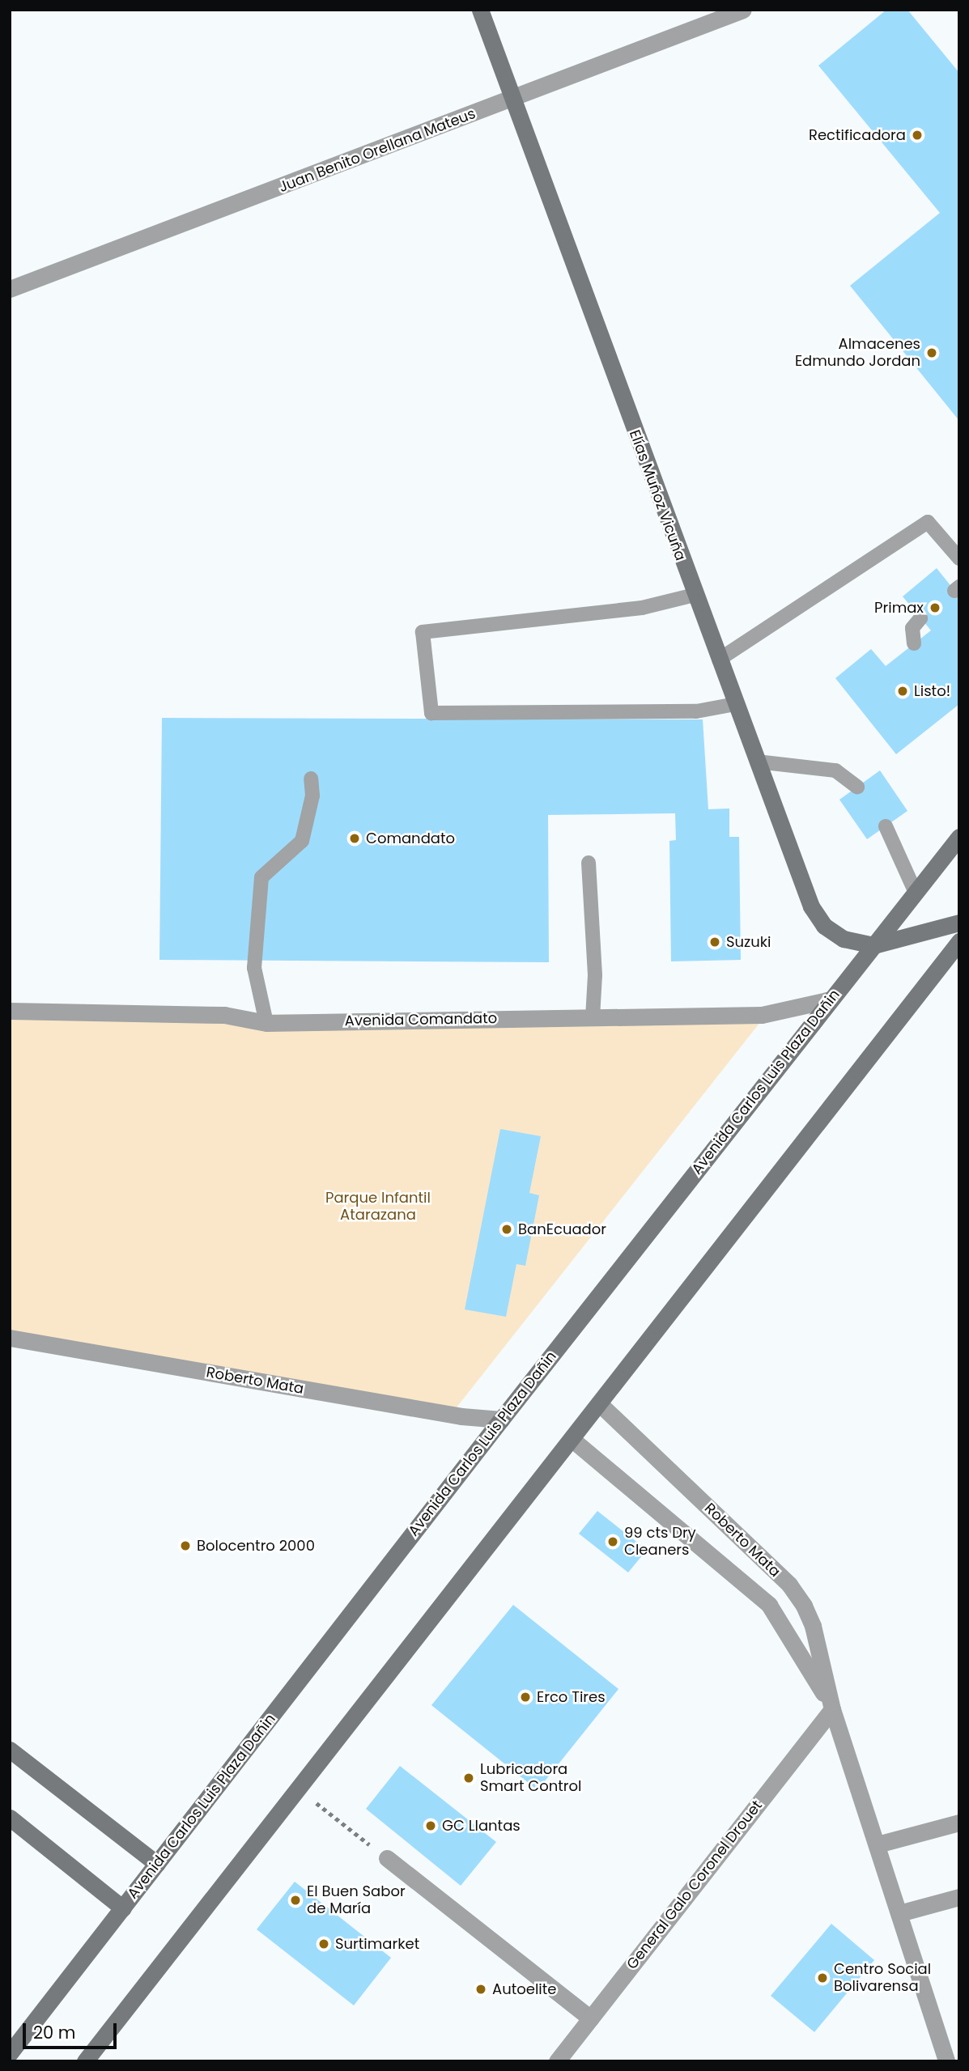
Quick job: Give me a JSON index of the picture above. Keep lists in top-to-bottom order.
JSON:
{
  "streets": {
    "main road": ["Elías Muñoz Vicuña", "Avenida Carlos Luis Plaza Dañin"],
    "street": [
      "Juan Benito Orellana Mateus",
      "Avenida Comandato",
      "Roberto Mata",
      "General Galo Coronel Drouet"
    ]
  },
  "crossings": [
    ["Juan Benito Orellana Mateus", "Elías Muñoz Vicuña"],
    ["Elías Muñoz Vicuña", "Avenida Carlos Luis Plaza Dañin"],
    ["Avenida Comandato", "Avenida Carlos Luis Plaza Dañin"],
    ["Avenida Carlos Luis Plaza Dañin", "Roberto Mata"],
    ["Roberto Mata", "General Galo Coronel Drouet"]
  ],
  "parks": ["Parque Infantil Atarazana"],
  "places": [
    "Rectificadora",
    "Almacenes Edmundo Jordan",
    "Primax",
    "Listo!",
    "Comandato",
    "Suzuki",
    "BanEcuador",
    "99 cts Dry Cleaners",
    "Bolocentro 2000",
    "Erco Tires",
    "Lubricadora Smart Control",
    "GC Llantas",
    "El Buen Sabor de María",
    "Surtimarket",
    "Centro Social Bolivarensa",
    "Autoelite"
  ],
  "scale_bar": "20 m"
}
